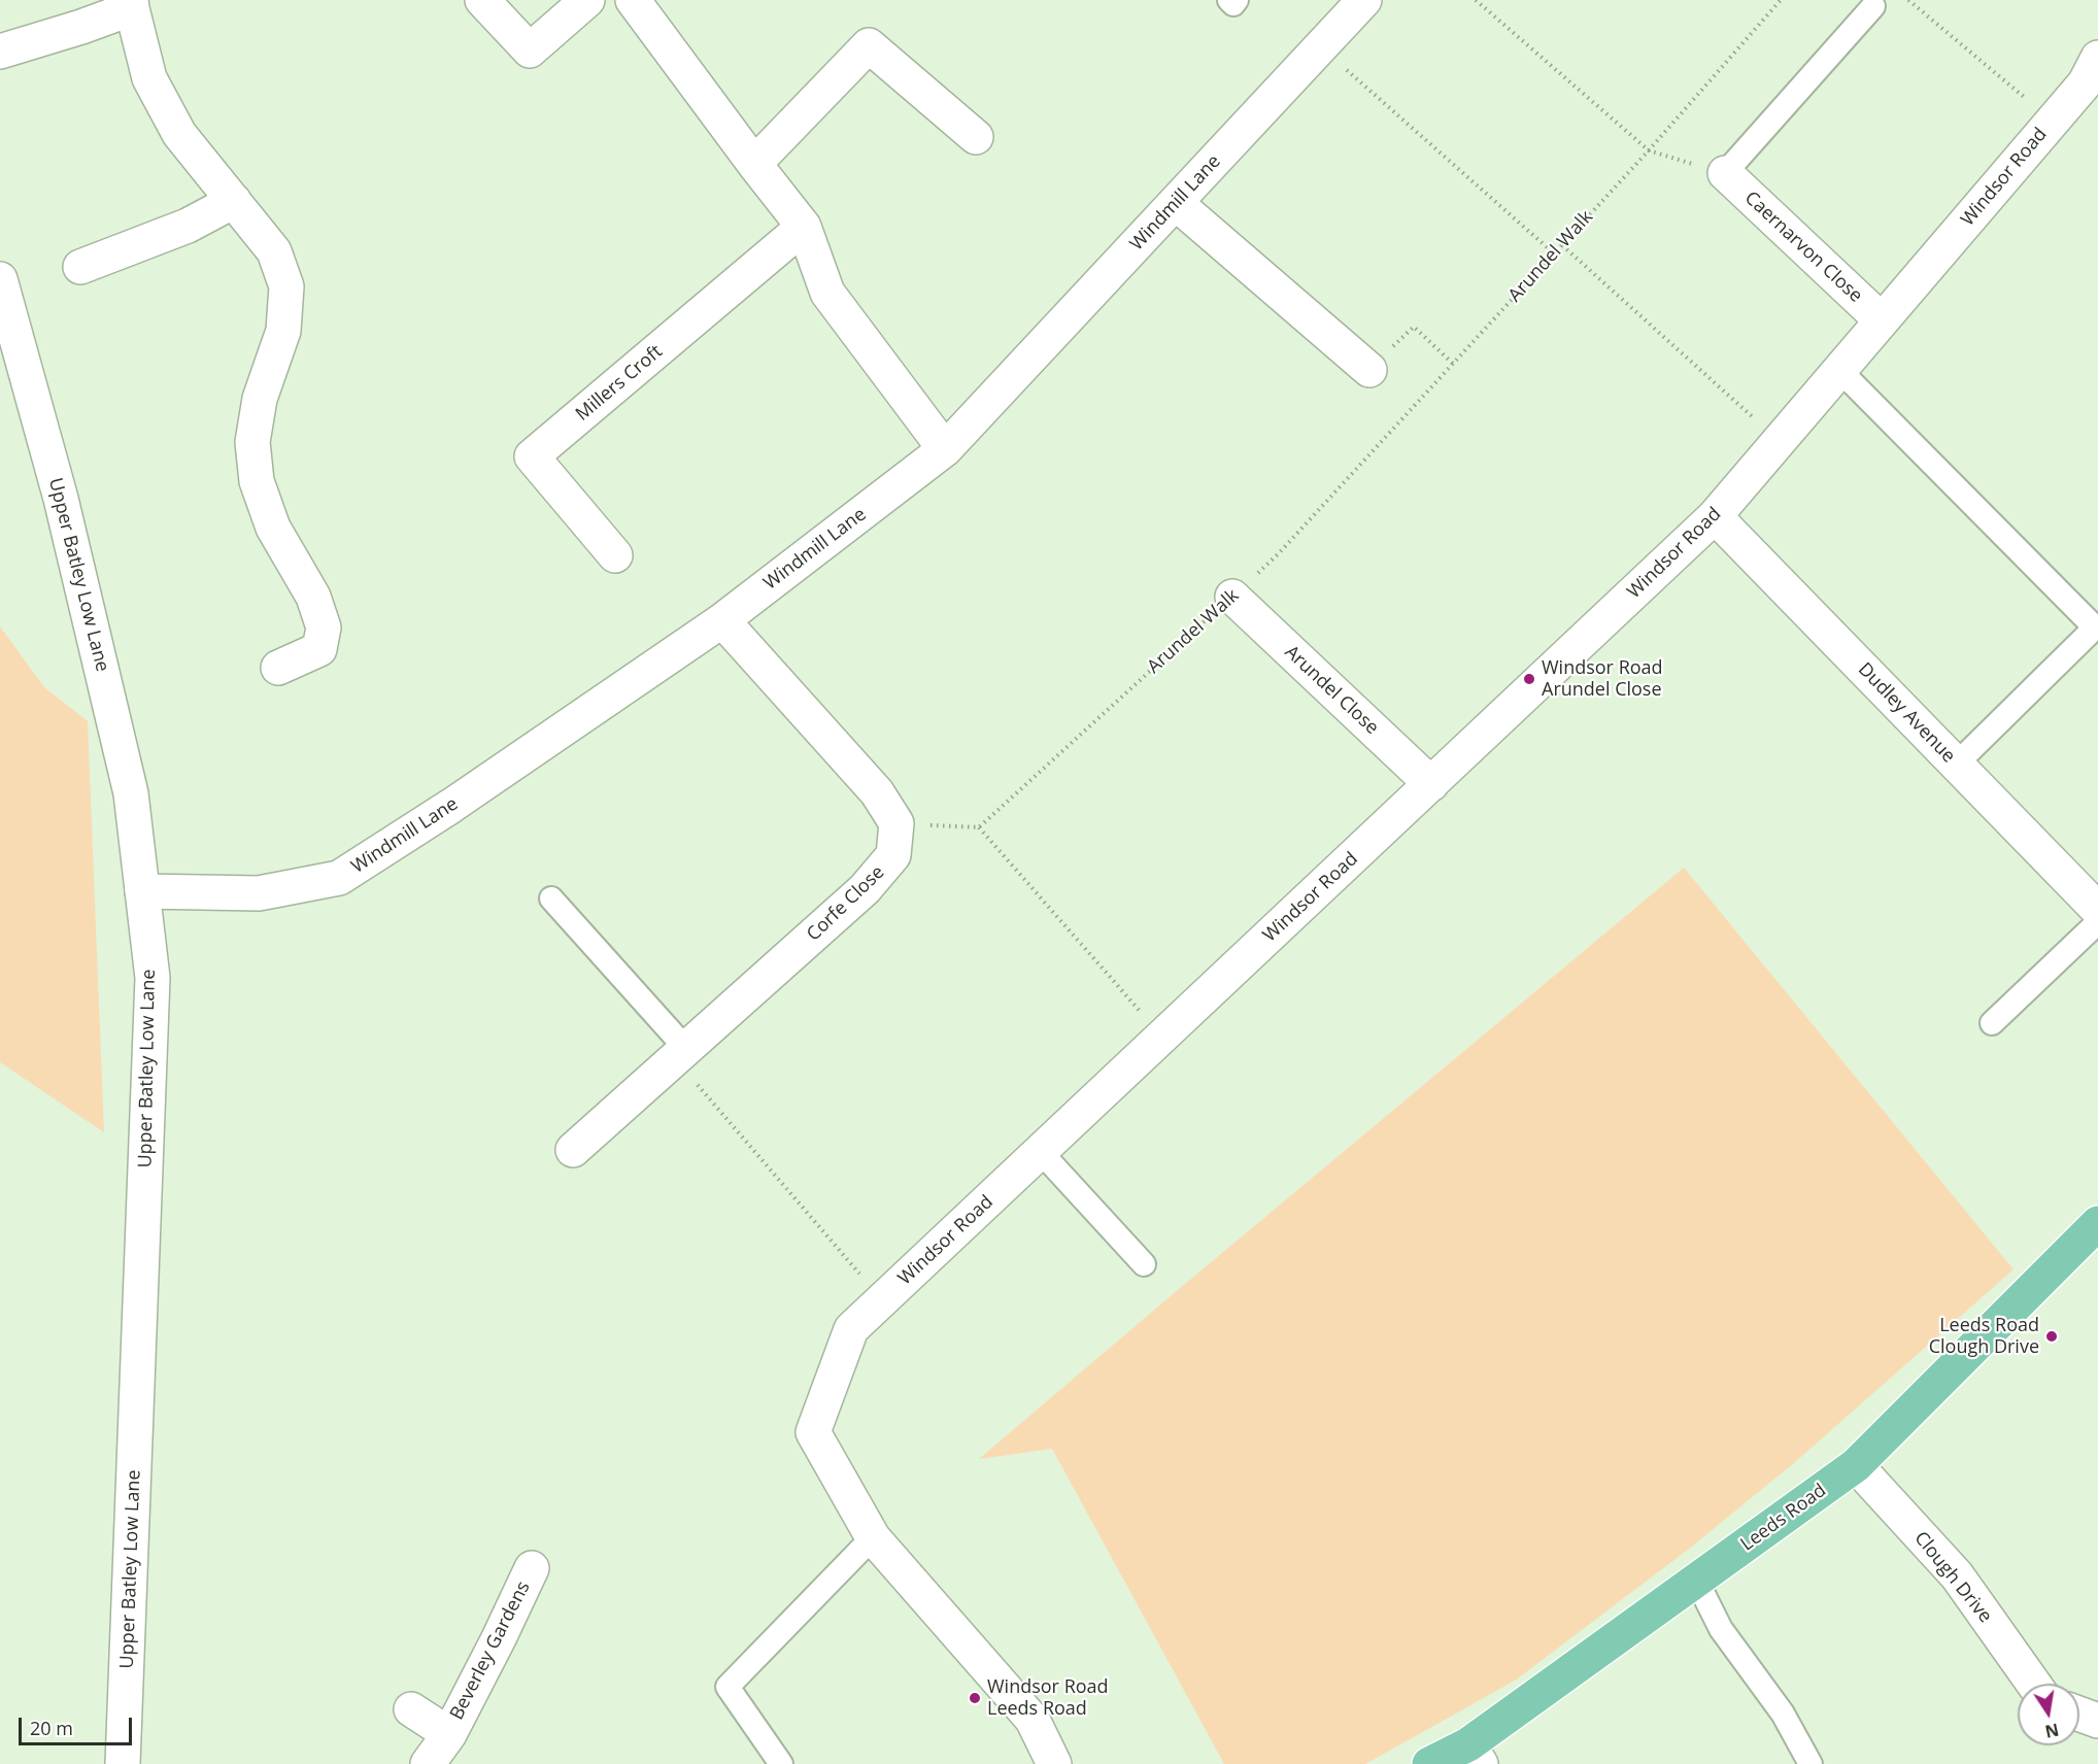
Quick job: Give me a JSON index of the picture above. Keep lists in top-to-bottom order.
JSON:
{
  "streets": {
    "main road": ["Leeds Road"],
    "street": [
      "Windsor Road",
      "Windmill Lane",
      "Caernarvon Close",
      "Millers Croft",
      "Upper Batley Low Lane",
      "Arundel Close",
      "Dudley Avenue",
      "Corfe Close",
      "Clough Drive",
      "Beverley Gardens"
    ],
    "path": ["Arundel Walk"]
  },
  "crossings": [
    ["Windsor Road", "Caernarvon Close"],
    ["Windsor Road", "Arundel Close"],
    ["Windsor Road", "Dudley Avenue"],
    ["Windmill Lane", "Upper Batley Low Lane"],
    ["Arundel Walk", "Arundel Close"],
    ["Leeds Road", "Clough Drive"]
  ],
  "places": ["Windsor Road Arundel Close", "Leeds Road Clough Drive", "Windsor Road Leeds Road"],
  "scale_bar": "20 m",
  "north": "bottom"
}
